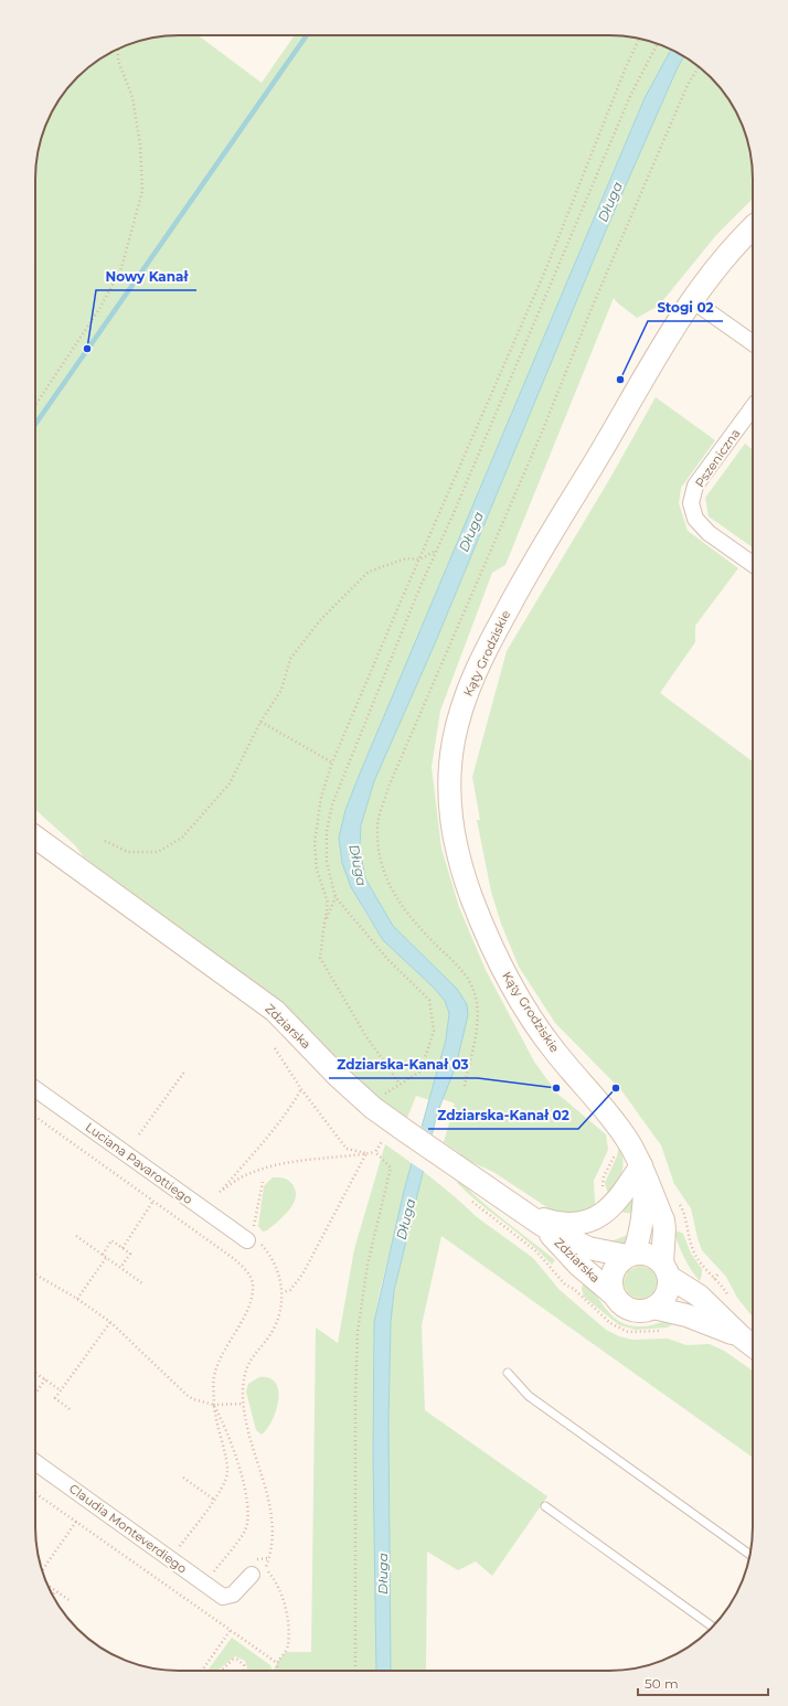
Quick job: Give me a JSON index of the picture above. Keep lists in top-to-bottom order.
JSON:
{
  "streets": {
    "street": [
      "Pszeniczna",
      "Kąty Grodziskie",
      "Zdziarska",
      "Luciana Pavarottiego",
      "Claudia Monteverdiego"
    ]
  },
  "crossings": [
    ["Kąty Grodziskie", "Zdziarska"]
  ],
  "water": ["Długa"],
  "places": [
    "Nowy Kanał",
    "Stogi 02",
    "Zdziarska-Kanał 03",
    "Zdziarska-Kanał 02"
  ],
  "scale_bar": "50 m"
}
